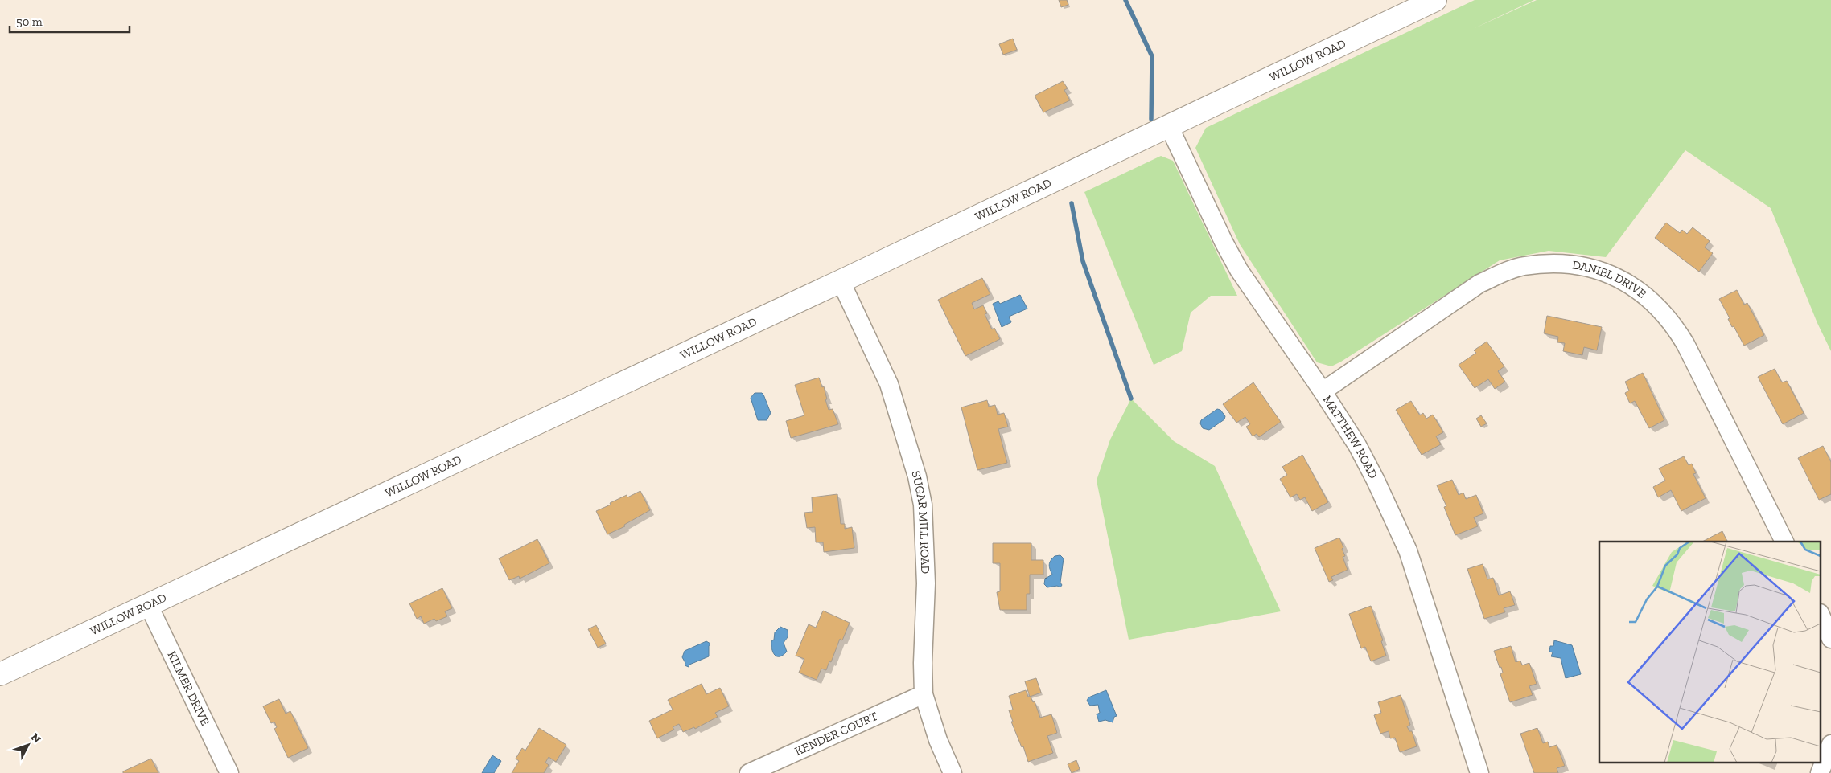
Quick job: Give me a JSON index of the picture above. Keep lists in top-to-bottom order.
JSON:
{
  "streets": {
    "street": [
      "WILLOW ROAD",
      "DANIEL DRIVE",
      "MATTHEW ROAD",
      "SUGAR MILL ROAD",
      "KILMER DRIVE",
      "KENDER COURT"
    ]
  },
  "crossings": [
    ["WILLOW ROAD", "MATTHEW ROAD"],
    ["WILLOW ROAD", "SUGAR MILL ROAD"],
    ["WILLOW ROAD", "KILMER DRIVE"],
    ["DANIEL DRIVE", "MATTHEW ROAD"],
    ["SUGAR MILL ROAD", "KENDER COURT"]
  ],
  "scale_bar": "50 m",
  "north": "top right"
}
